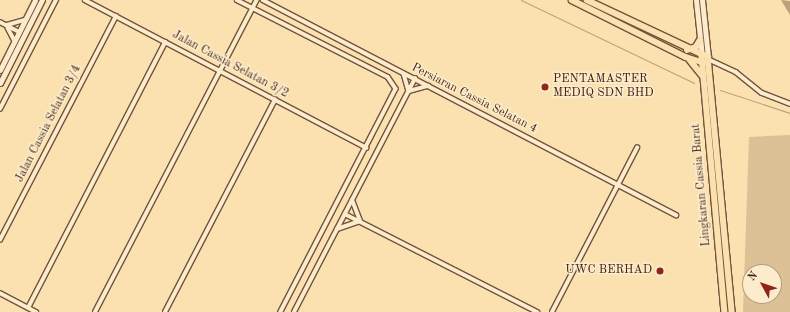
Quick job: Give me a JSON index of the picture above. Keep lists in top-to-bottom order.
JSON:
{
  "streets": {
    "main road": ["Lingkaran Cassia Barat"],
    "street": ["Jalan Cassia Selatan 3/2", "Persiaran Cassia Selatan 4", "Jalan Cassia Selatan 3/4"]
  },
  "crossings": [
    ["Jalan Cassia Selatan 3/2", "Jalan Cassia Selatan 3/4"]
  ],
  "places": ["PENTAMASTER MEDIQ SDN BHD", "UWC BERHAD"],
  "north": "top left"
}
